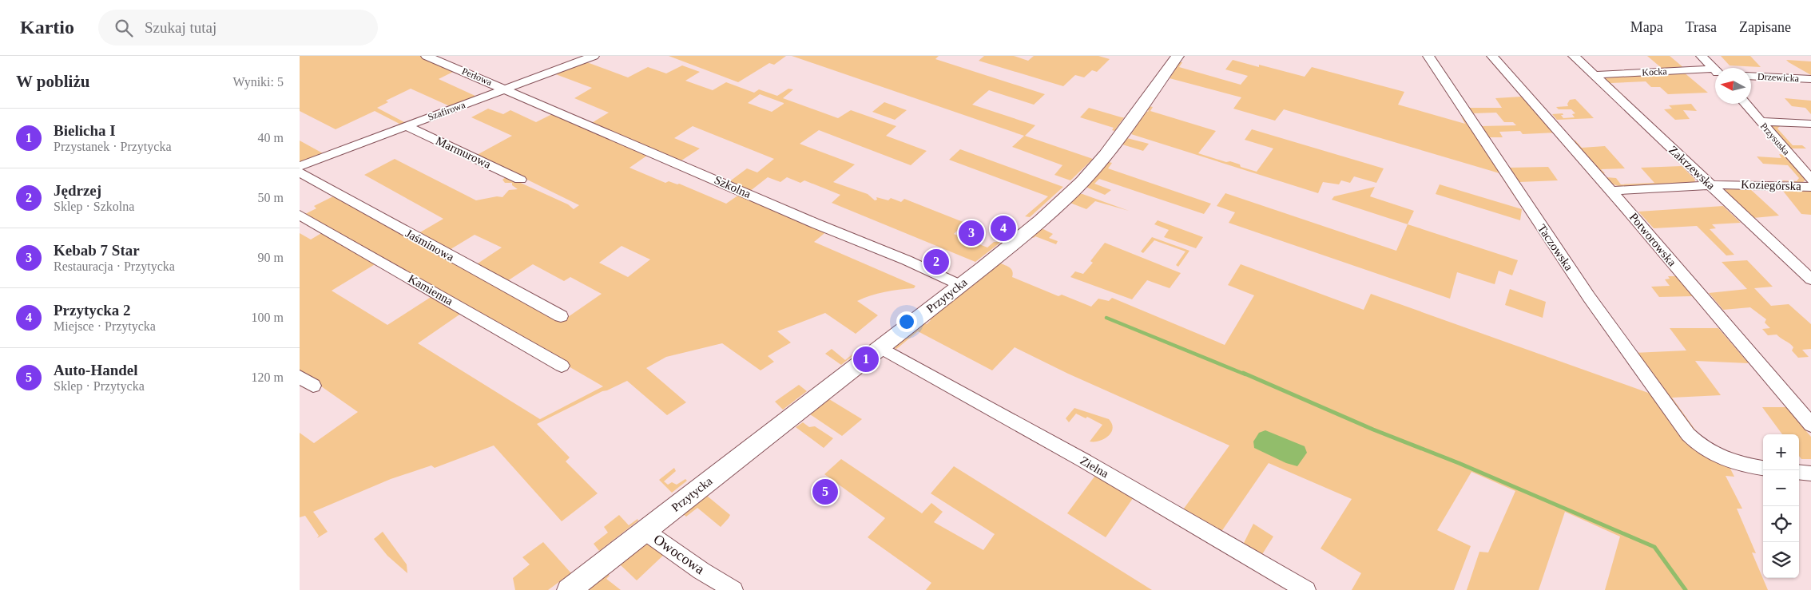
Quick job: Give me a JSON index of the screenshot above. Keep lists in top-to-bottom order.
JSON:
{
  "streets": {
    "main road": ["Przytycka"],
    "street": [
      "Kocka",
      "Perłowa",
      "Drzewicka",
      "Szafirowa",
      "Przysuska",
      "Marmurowa",
      "Zakrzewska",
      "Koziegórska",
      "Szkolna",
      "Potworowska",
      "Jaśminowa",
      "Taczowska",
      "Kamienna",
      "Zielna",
      "Owocowa"
    ]
  },
  "crossings": [
    ["Kocka", "Zakrzewska"],
    ["Perłowa", "Szafirowa"],
    ["Perłowa", "Szkolna"],
    ["Szafirowa", "Marmurowa"],
    ["Szafirowa", "Szkolna"],
    ["Zakrzewska", "Koziegórska"],
    ["Koziegórska", "Potworowska"],
    ["Szkolna", "Przytycka"],
    ["Przytycka", "Zielna"],
    ["Przytycka", "Owocowa"]
  ],
  "north": "left",
  "page": {
    "header": "Kartio",
    "search": "Szukaj tutaj",
    "nav": ["Mapa", "Trasa", "Zapisane"],
    "heading": ["W pobliżu", "Wyniki: 5"],
    "list": [
      {
        "mark": "1",
        "name": "Bielicha I",
        "note": "Przystanek · Przytycka",
        "value": "40 m"
      },
      {
        "mark": "2",
        "name": "Jędrzej",
        "note": "Sklep · Szkolna",
        "value": "50 m"
      },
      {
        "mark": "3",
        "name": "Kebab 7 Star",
        "note": "Restauracja · Przytycka",
        "value": "90 m"
      },
      {
        "mark": "4",
        "name": "Przytycka 2",
        "note": "Miejsce · Przytycka",
        "value": "100 m"
      },
      {
        "mark": "5",
        "name": "Auto-Handel",
        "note": "Sklep · Przytycka",
        "value": "120 m"
      }
    ],
    "pins": [
      "4",
      "3",
      "2",
      "1",
      "5"
    ],
    "map_buttons": ["+", "−"]
  }
}
